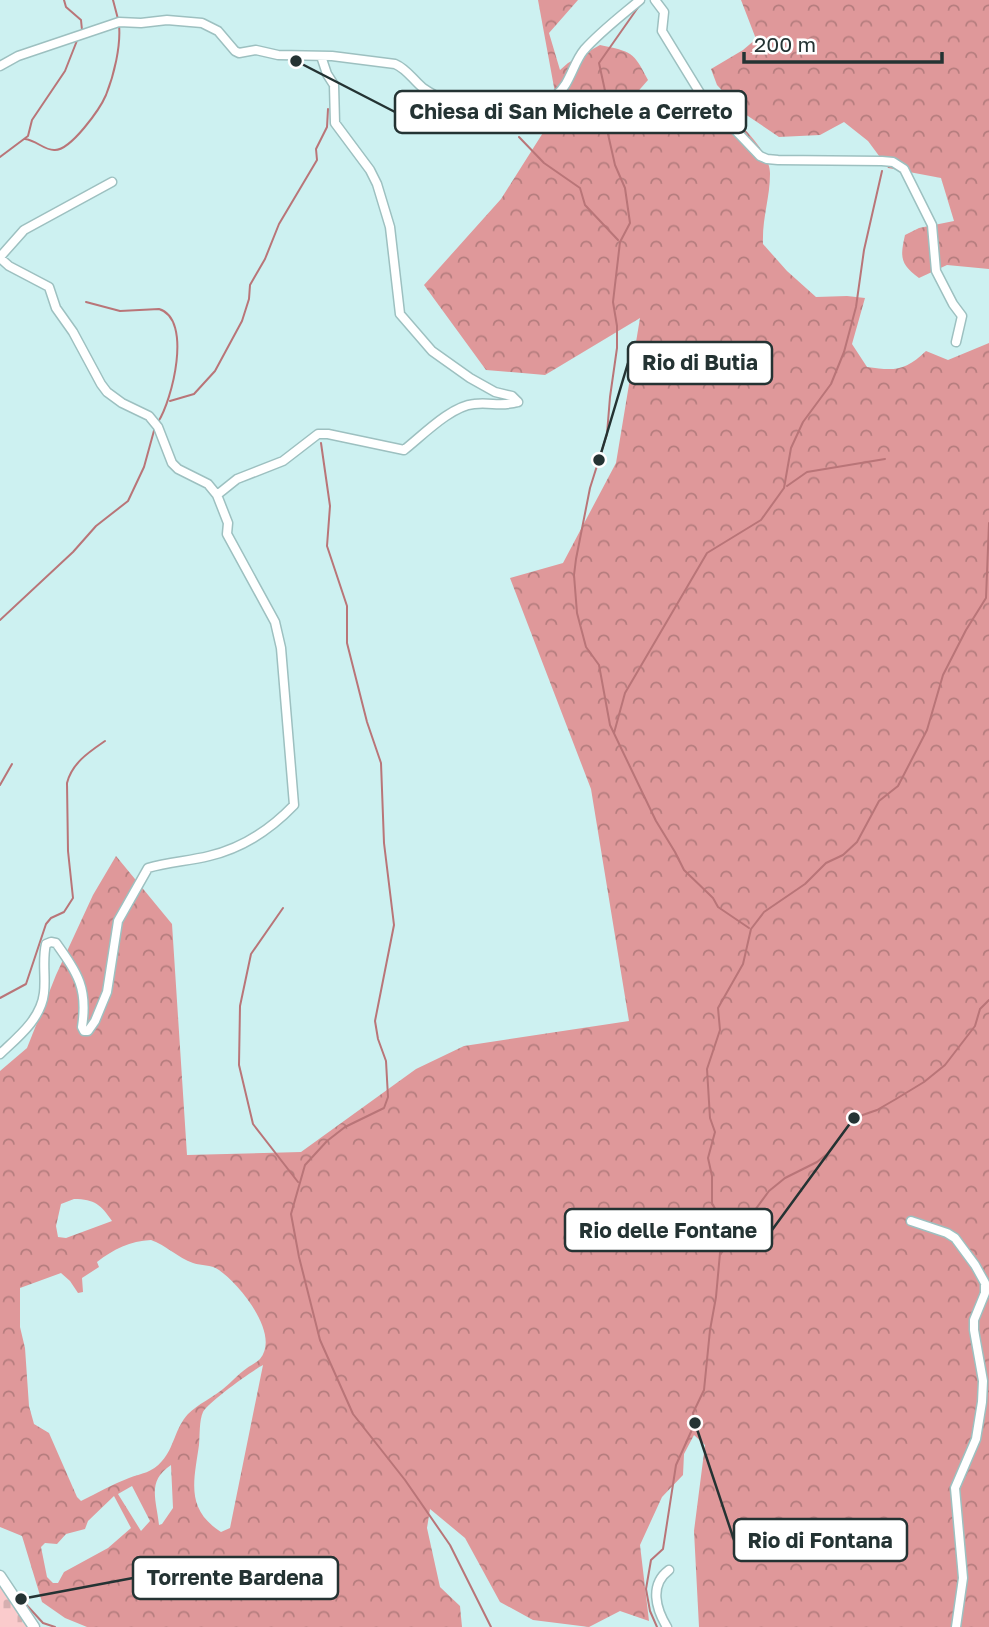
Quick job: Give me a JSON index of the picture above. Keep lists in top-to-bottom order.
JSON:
{
  "places": [
    "Chiesa di San Michele a Cerreto",
    "Rio di Butia",
    "Rio delle Fontane",
    "Rio di Fontana",
    "Torrente Bardena"
  ],
  "scale_bar": "200 m"
}
